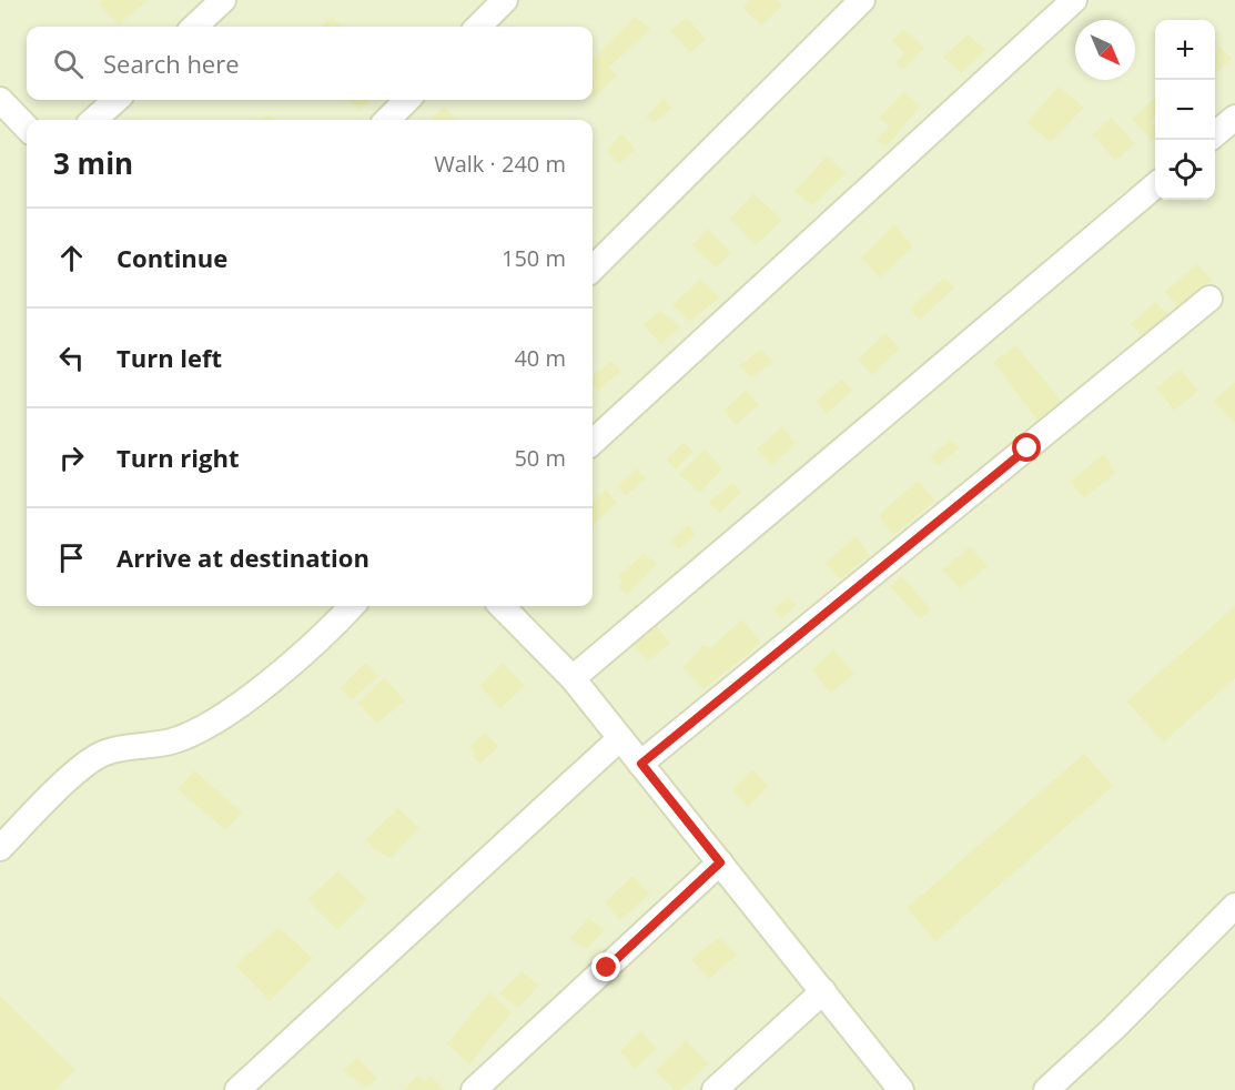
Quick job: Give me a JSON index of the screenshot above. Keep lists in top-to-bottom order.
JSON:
{
  "north": "bottom right",
  "page": {
    "map_buttons": ["+", "−"],
    "search": "Search here",
    "heading": ["3 min", "Walk · 240 m"],
    "list": [
      ["Continue", "150 m"],
      ["Turn left", "40 m"],
      ["Turn right", "50 m"],
      "Arrive at destination"
    ]
  }
}
